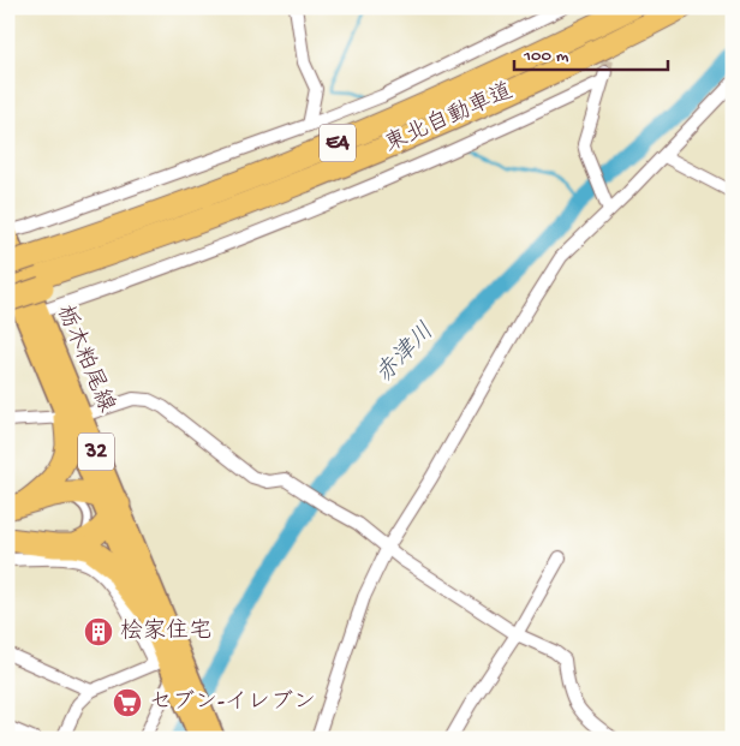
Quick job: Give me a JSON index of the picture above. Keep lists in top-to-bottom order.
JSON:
{
  "streets": {
    "highway": ["東北自動車道", "E4"],
    "main road": ["栃木粕尾線", "32"]
  },
  "crossings": [
    ["栃木粕尾線", "32"]
  ],
  "water": ["赤津川"],
  "places": {
    "building": ["桧家住宅"],
    "supermarket": ["セブン-イレブン"]
  },
  "scale_bar": "100 m"
}
